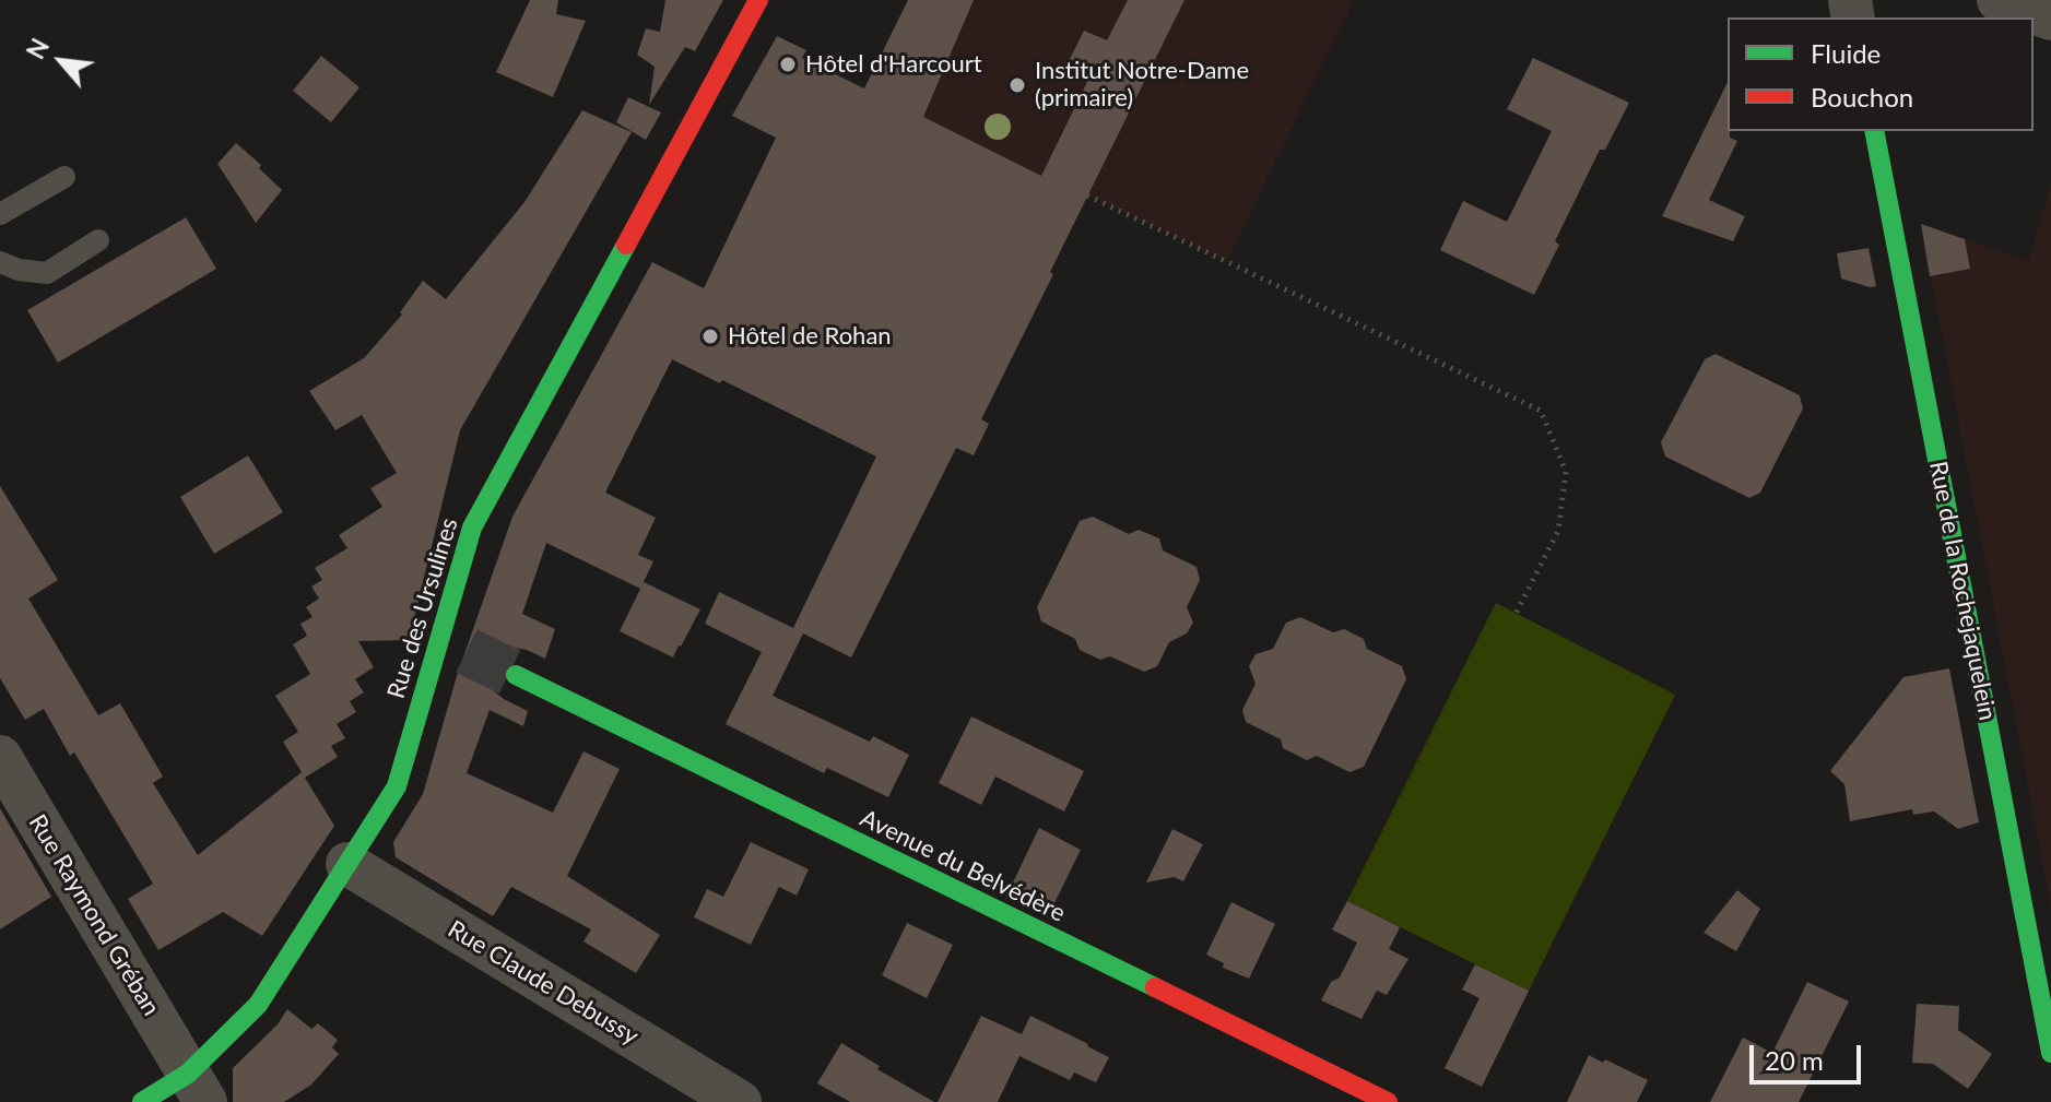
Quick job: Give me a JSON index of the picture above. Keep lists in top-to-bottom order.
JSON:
{
  "streets": {
    "street": [
      "Rue de la Rochejaquelein",
      "Rue des Ursulines",
      "Avenue du Belvédère",
      "Rue Raymond Gréban",
      "Rue Claude Debussy"
    ]
  },
  "crossings": [
    ["Rue des Ursulines", "Rue Raymond Gréban"],
    ["Rue des Ursulines", "Rue Claude Debussy"]
  ],
  "places": ["Hôtel d'Harcourt", "Institut Notre-Dame (primaire)", "Hôtel de Rohan"],
  "legend": ["Fluide", "Bouchon"],
  "scale_bar": "20 m",
  "north": "top left"
}
